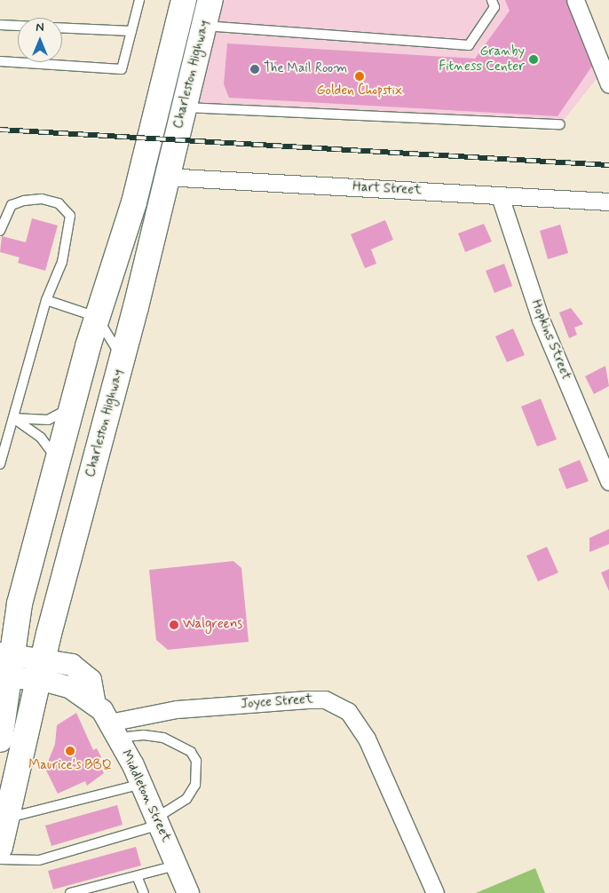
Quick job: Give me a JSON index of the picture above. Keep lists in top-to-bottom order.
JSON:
{
  "streets": {
    "main road": ["Charleston Highway"],
    "street": [
      "Hart Street",
      "Hopkins Street",
      "Joyce Street",
      "Middleton Street"
    ]
  },
  "crossings": [
    ["Charleston Highway", "Hart Street"],
    ["Charleston Highway", "Middleton Street"],
    ["Hart Street", "Hopkins Street"],
    ["Joyce Street", "Middleton Street"]
  ],
  "places": [
    "Granby Fitness Center",
    "The Mail Room",
    "Golden Chopstix",
    "Walgreens",
    "Maurice's BBQ"
  ],
  "north": "top"
}
